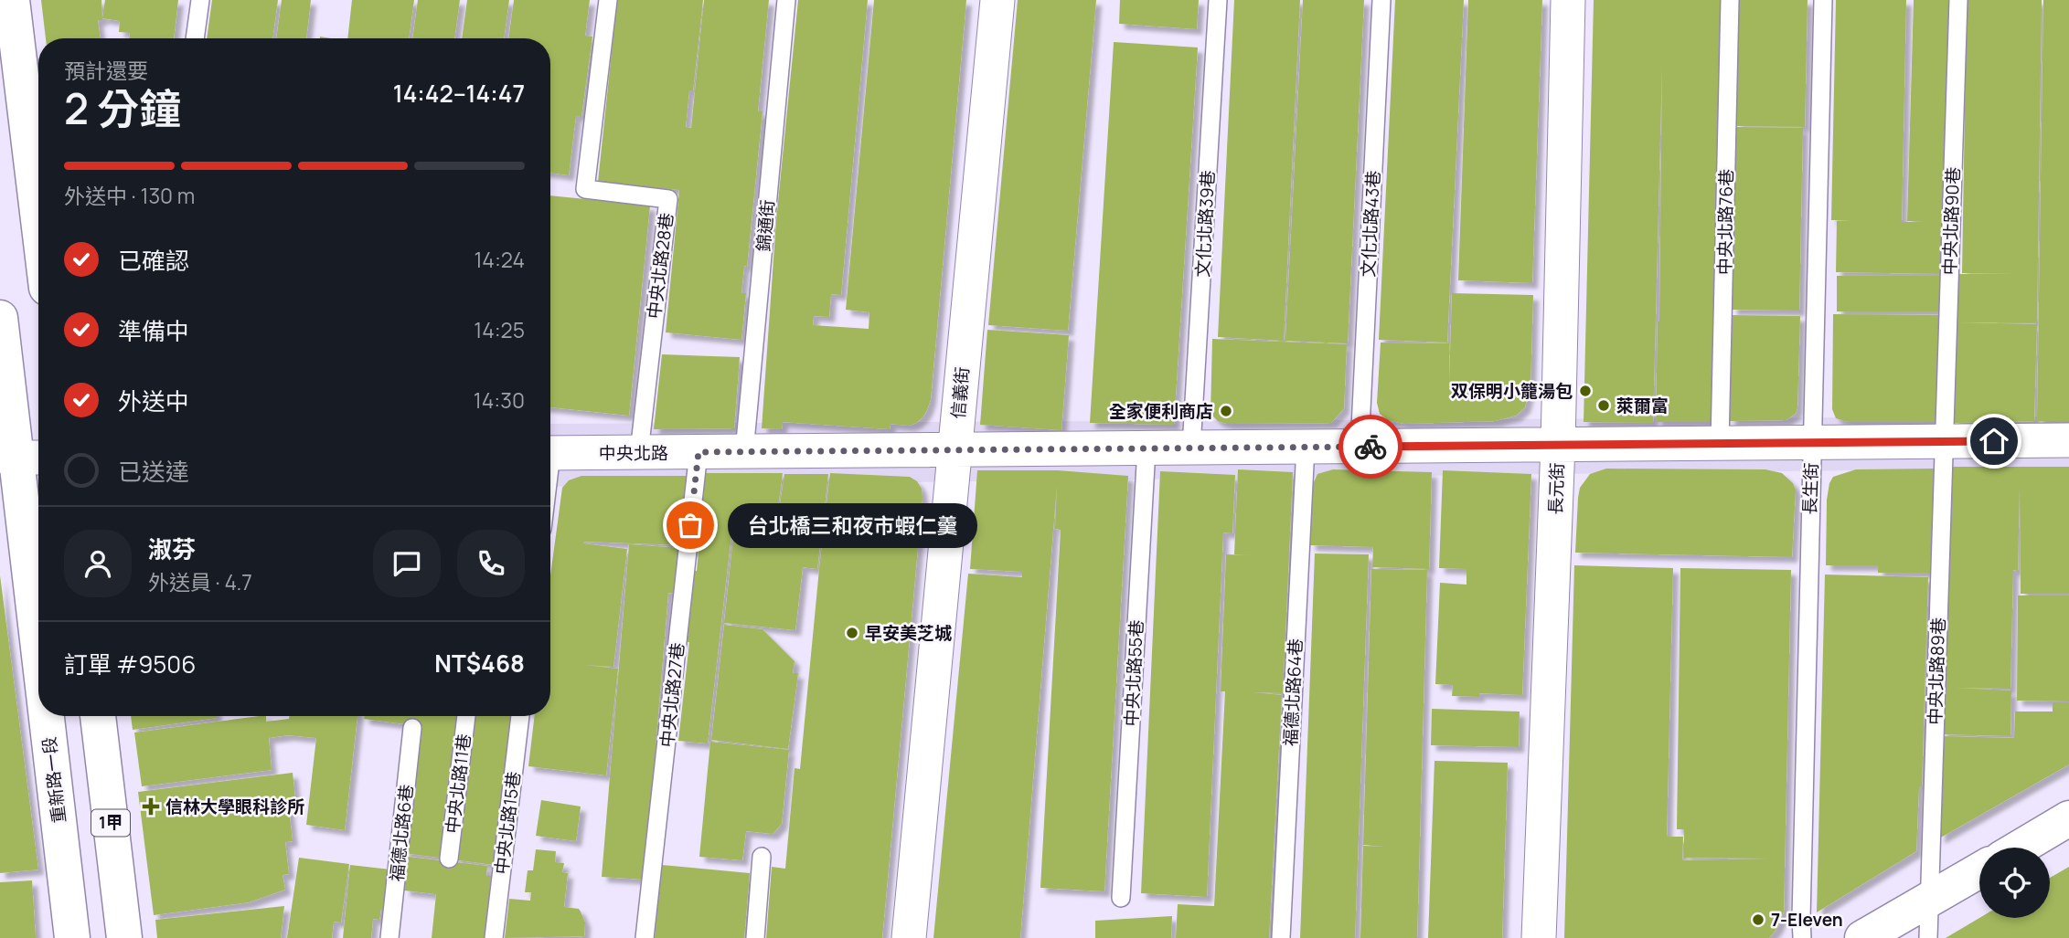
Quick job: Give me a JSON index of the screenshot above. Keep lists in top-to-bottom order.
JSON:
{
  "streets": {
    "main road": ["重新路一段", "1甲"],
    "street": ["信義街", "中央北路", "長元街"],
    "lane": [
      "中央北路90巷",
      "中央北路76巷",
      "文化北路39巷",
      "文化北路43巷",
      "錦通街",
      "中央北路28巷",
      "長生街",
      "中央北路89巷",
      "中央北路55巷",
      "福德北路64巷",
      "中央北路27巷",
      "中央北路11巷",
      "中央北路15巷",
      "福德北路6巷"
    ]
  },
  "crossings": [
    ["中央北路90巷", "中央北路"],
    ["中央北路90巷", "中央北路89巷"],
    ["中央北路76巷", "中央北路"],
    ["文化北路39巷", "中央北路"],
    ["文化北路43巷", "中央北路"],
    ["錦通街", "中央北路"],
    ["中央北路28巷", "中央北路"],
    ["信義街", "中央北路"],
    ["中央北路", "長元街"],
    ["中央北路", "長生街"],
    ["中央北路", "中央北路89巷"],
    ["中央北路", "中央北路55巷"],
    ["中央北路", "福德北路64巷"],
    ["中央北路", "中央北路27巷"]
  ],
  "places": {
    "other": [
      "双保明小籠湯包",
      "萊爾富",
      "全家便利商店",
      "台北橋三和夜市蝦仁羹",
      "早安美芝城",
      "7-Eleven"
    ],
    "health": ["信林大學眼科診所"]
  },
  "page": {
    "heading": ["2 分鐘", "預計還要", "14:42–14:47"],
    "panel": [
      "淑芬",
      "外送員 · 4.7",
      "訂單 #9506",
      "NT$468"
    ],
    "bar": "外送中 · 130 m",
    "list": [
      ["已確認", "14:24"],
      ["準備中", "14:25"],
      ["外送中", "14:30"],
      "已送達"
    ],
    "bubble": "台北橋三和夜市蝦仁羹"
  }
}
